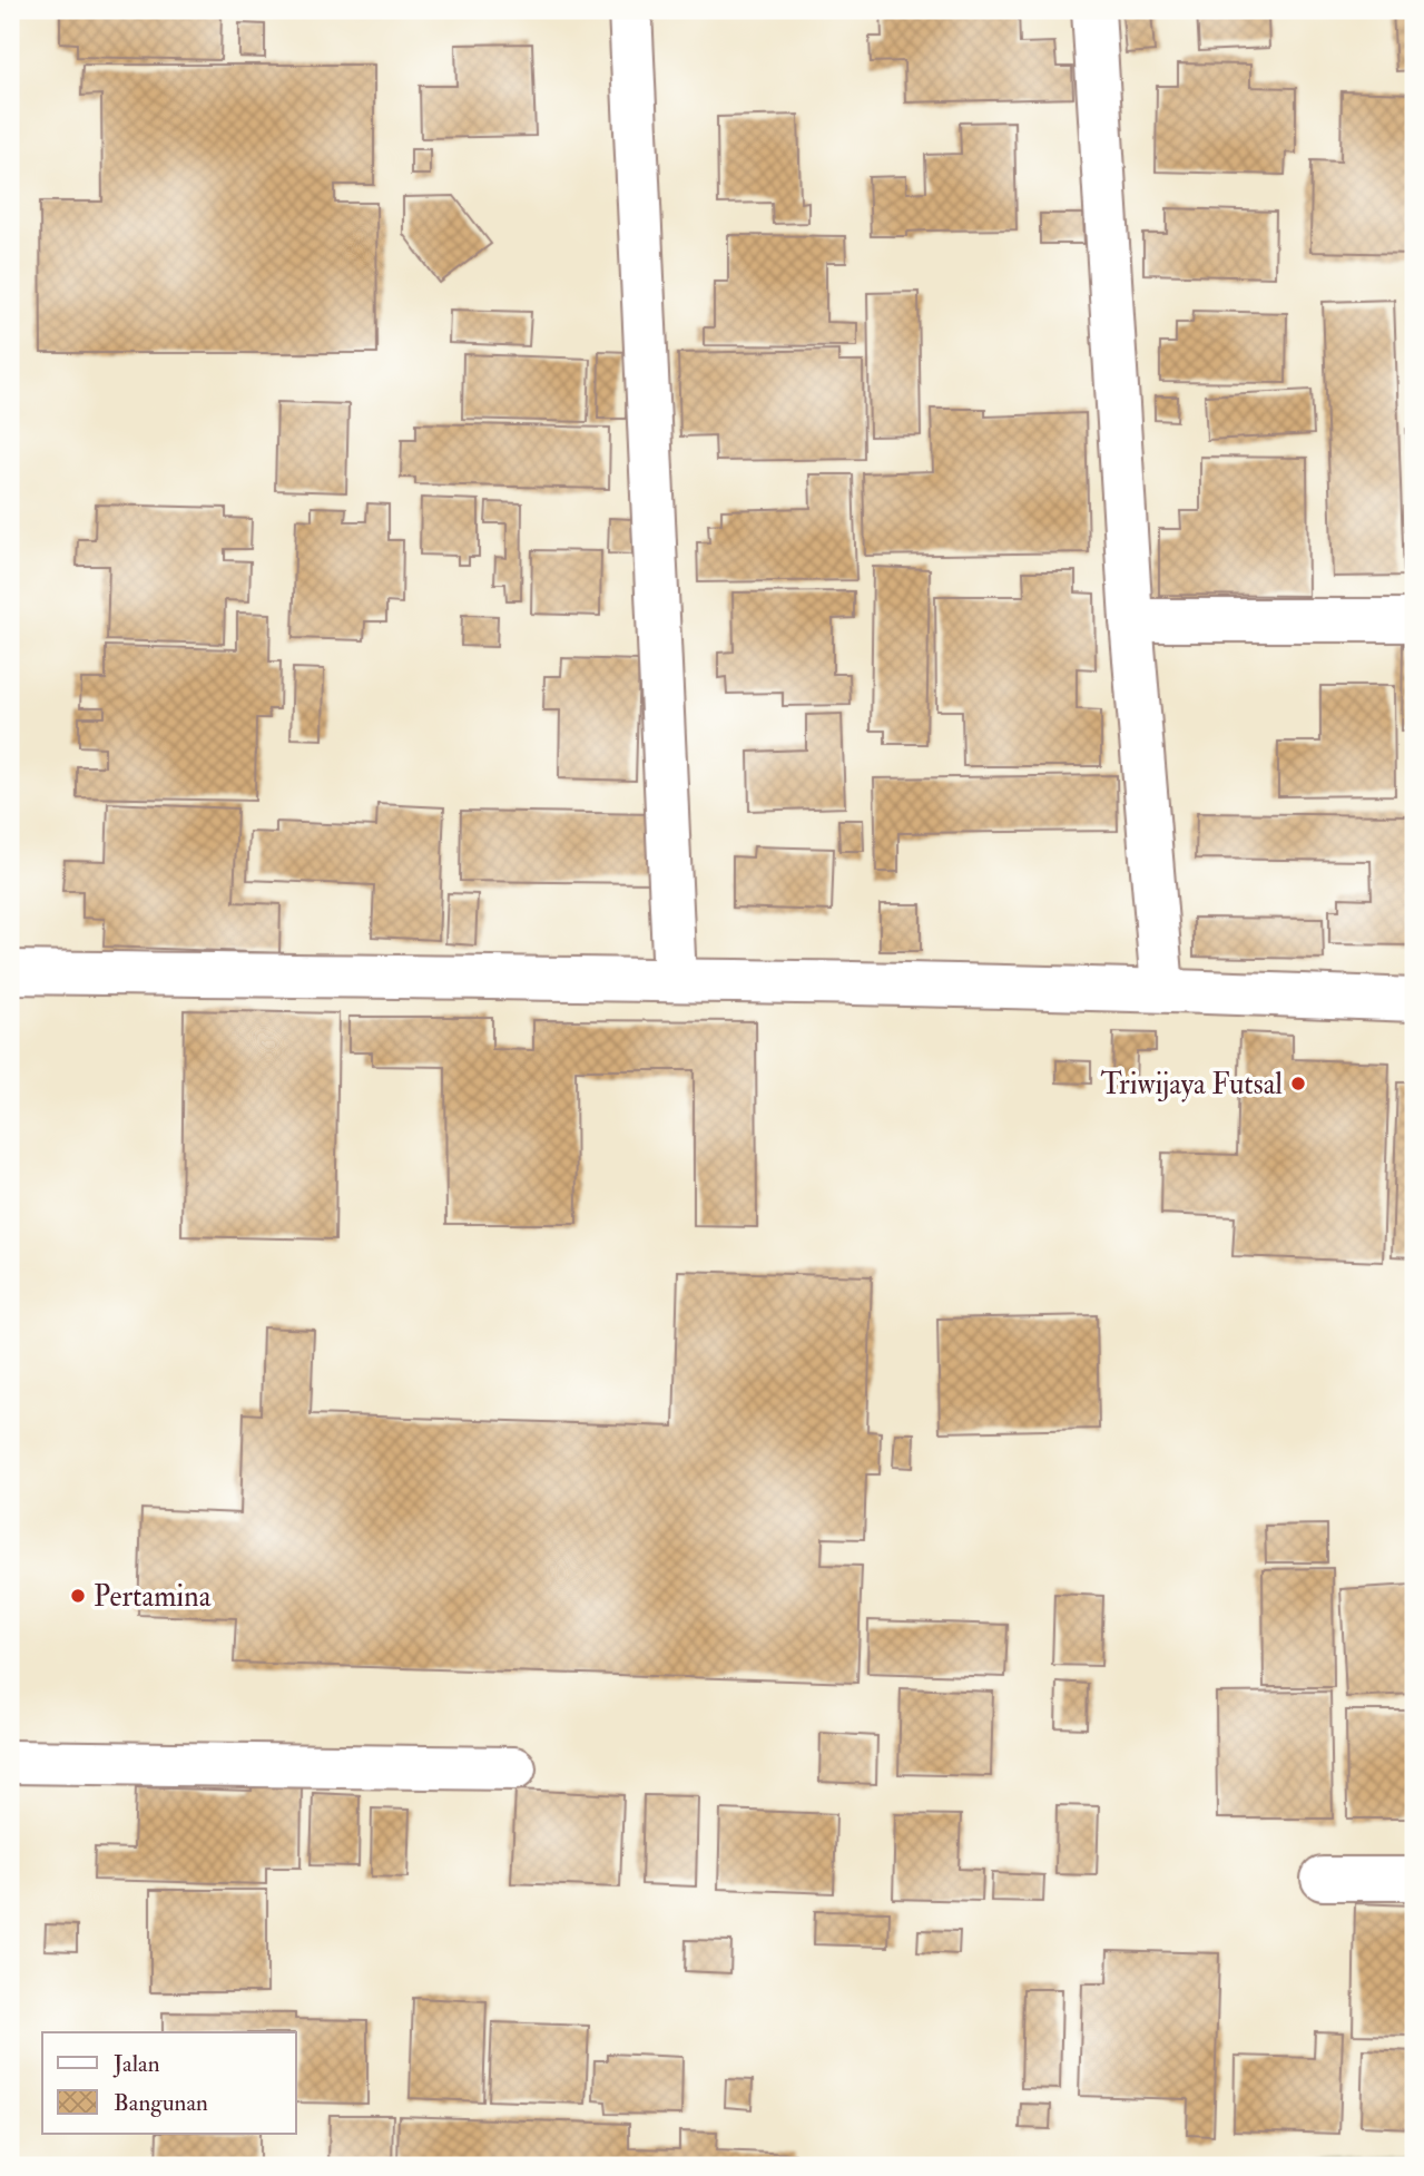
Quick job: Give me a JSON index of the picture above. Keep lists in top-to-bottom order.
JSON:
{
  "places": ["Triwijaya Futsal", "Pertamina"],
  "legend": ["Jalan", "Bangunan"]
}
